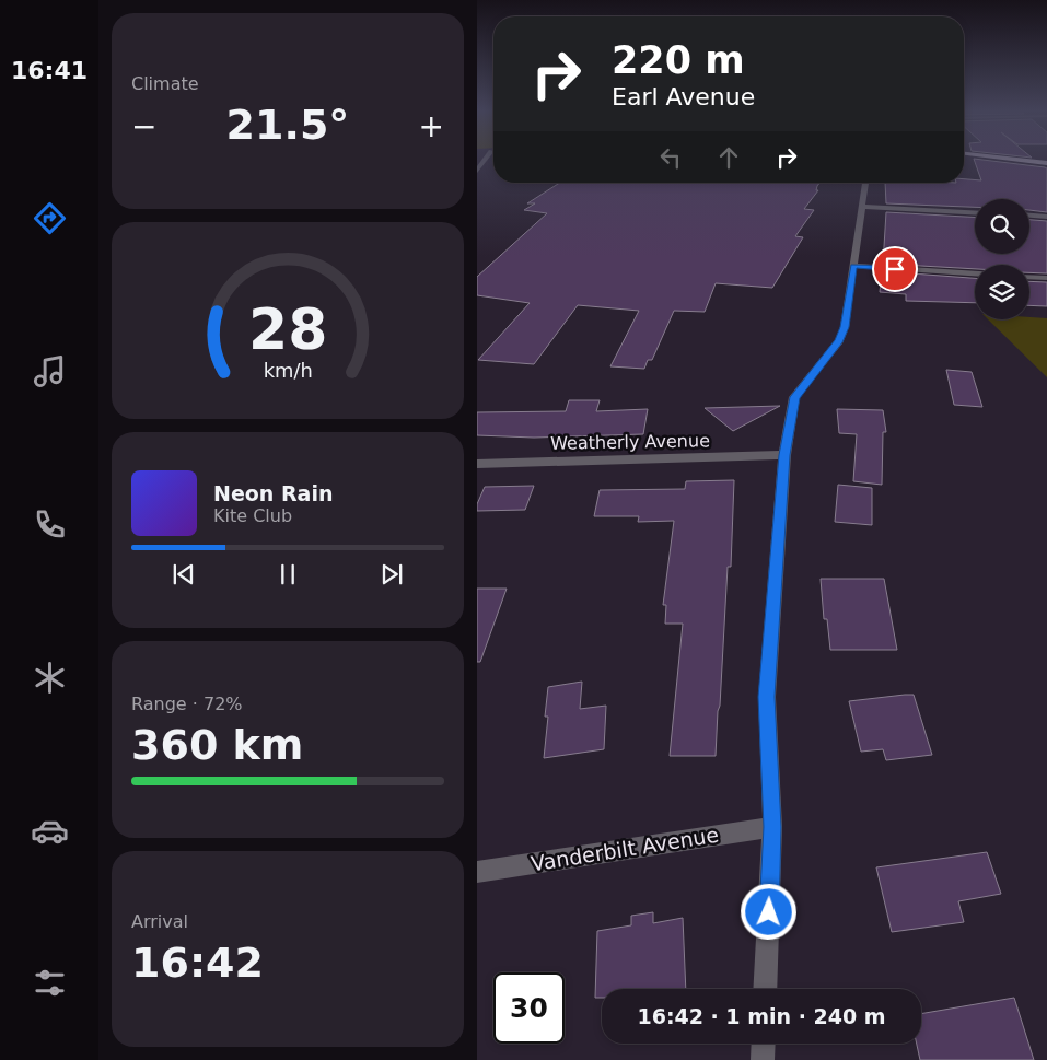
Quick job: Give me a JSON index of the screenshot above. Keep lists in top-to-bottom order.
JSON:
{
  "streets": {
    "street": ["Weatherly Avenue", "Vanderbilt Avenue"]
  },
  "page": {
    "tabs": "16:41",
    "tile": [
      "Climate",
      ["Range · 72%", "360 km"],
      ["Arrival", "16:42"]
    ],
    "turn": ["220 m", "Earl Avenue"],
    "heat": ["−", "21.5°", "+"],
    "song": ["Neon Rain", "Kite Club"],
    "limit": "30",
    "trip": "16:42 · 1 min · 240 m",
    "gauge": ["28", "km/h"]
  }
}
